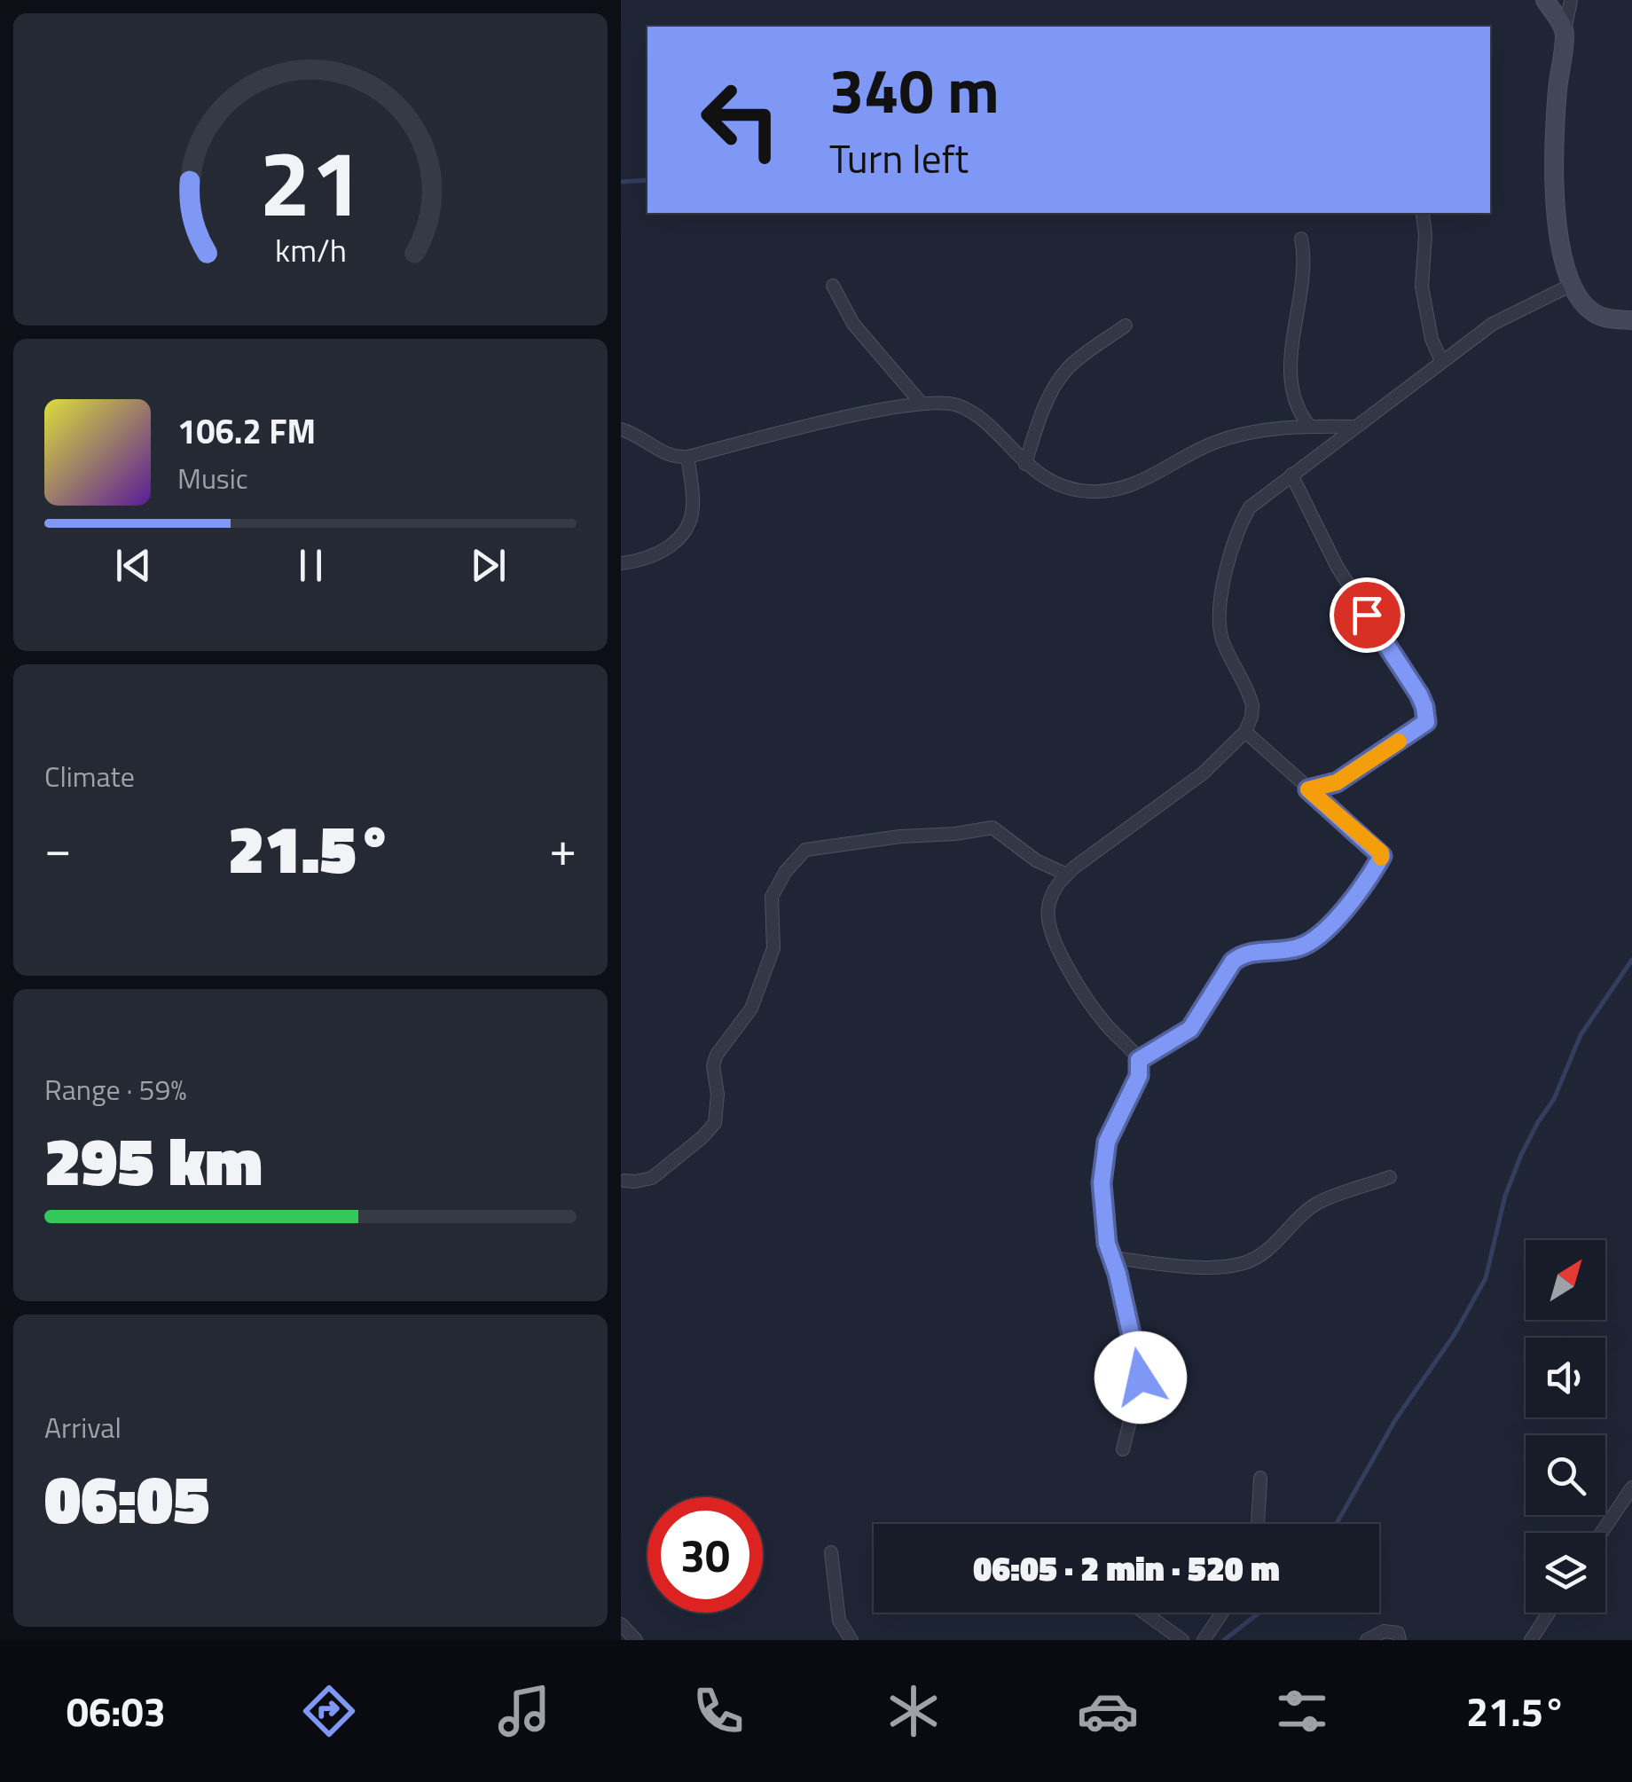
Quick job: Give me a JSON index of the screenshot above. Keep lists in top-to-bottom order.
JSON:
{
  "north": "top right",
  "page": {
    "turn": ["340 m", "Turn left"],
    "song": ["106.2 FM", "Music"],
    "tile": [
      "Climate",
      ["Range · 59%", "295 km"],
      ["Arrival", "06:05"]
    ],
    "heat": ["−", "21.5°", "+"],
    "limit": "30",
    "trip": "06:05 · 2 min · 520 m",
    "tabs": ["06:03", "21.5°"],
    "gauge": ["21", "km/h"]
  }
}
